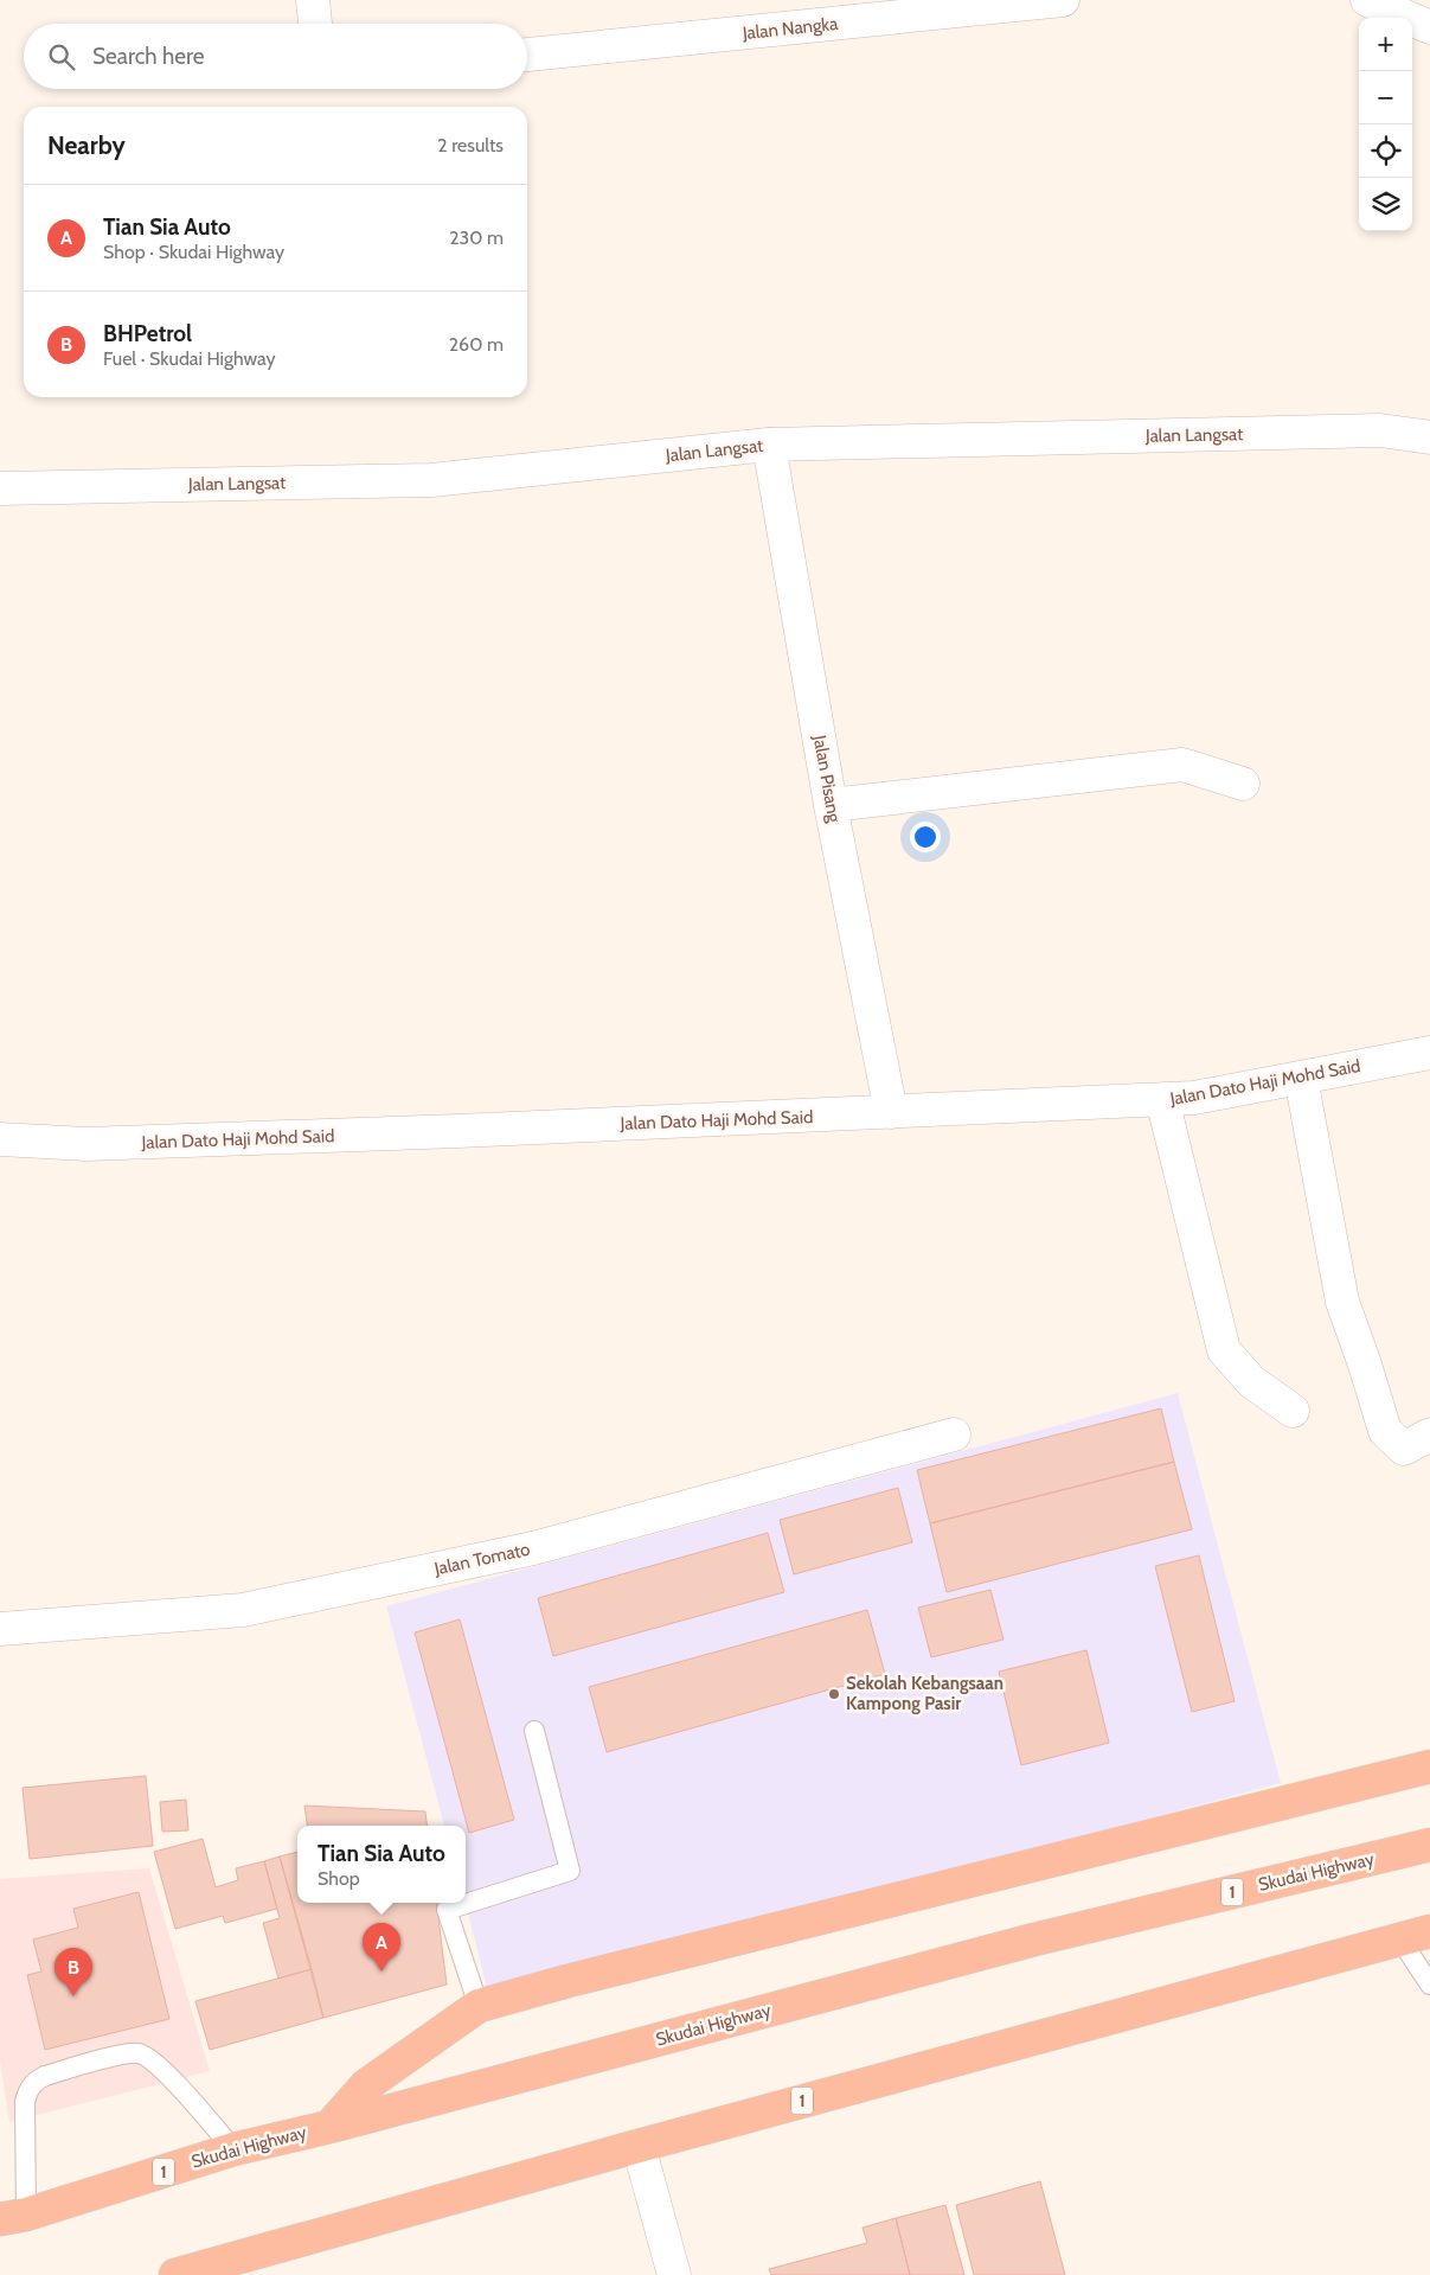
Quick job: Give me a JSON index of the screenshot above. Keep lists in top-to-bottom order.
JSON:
{
  "streets": {
    "highway": ["Skudai Highway", "1"],
    "street": [
      "Jalan Nangka",
      "Jalan Langsat",
      "Jalan Pisang",
      "Jalan Dato Haji Mohd Said",
      "Jalan Tomato"
    ]
  },
  "crossings": [
    ["Jalan Langsat", "Jalan Pisang"],
    ["Jalan Pisang", "Jalan Dato Haji Mohd Said"]
  ],
  "places": ["Sekolah Kebangsaan Kampong Pasir"],
  "page": {
    "map_buttons": ["+", "−"],
    "search": "Search here",
    "heading": ["Nearby", "2 results"],
    "list": [
      {
        "mark": "A",
        "name": "Tian Sia Auto",
        "note": "Shop · Skudai Highway",
        "value": "230 m"
      },
      {
        "mark": "B",
        "name": "BHPetrol",
        "note": "Fuel · Skudai Highway",
        "value": "260 m"
      }
    ],
    "popup": ["Tian Sia Auto", "Shop"],
    "pins": ["A", "B"]
  }
}
